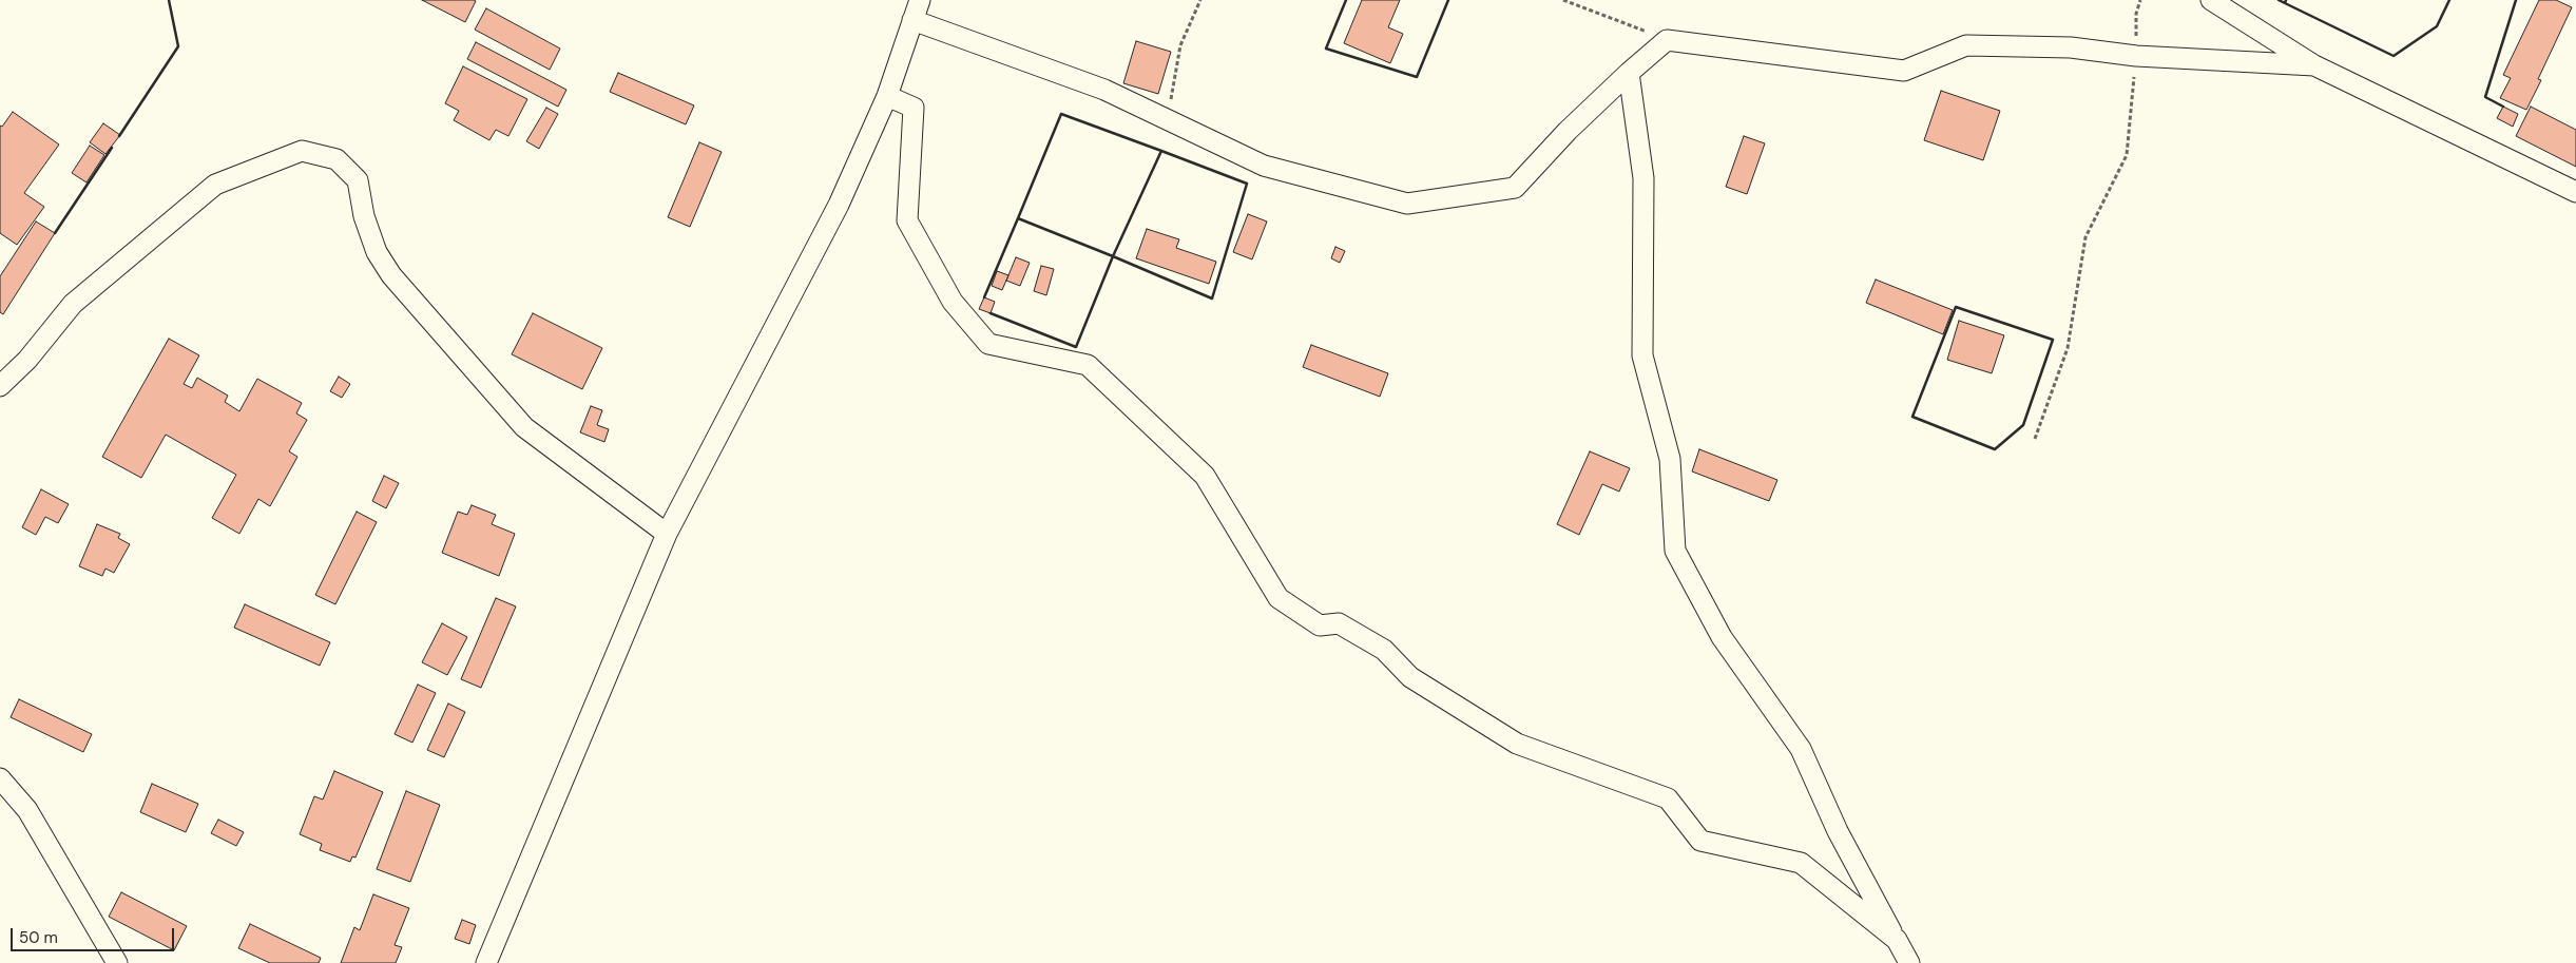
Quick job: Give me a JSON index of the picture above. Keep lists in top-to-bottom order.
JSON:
{
  "scale_bar": "50 m"
}
